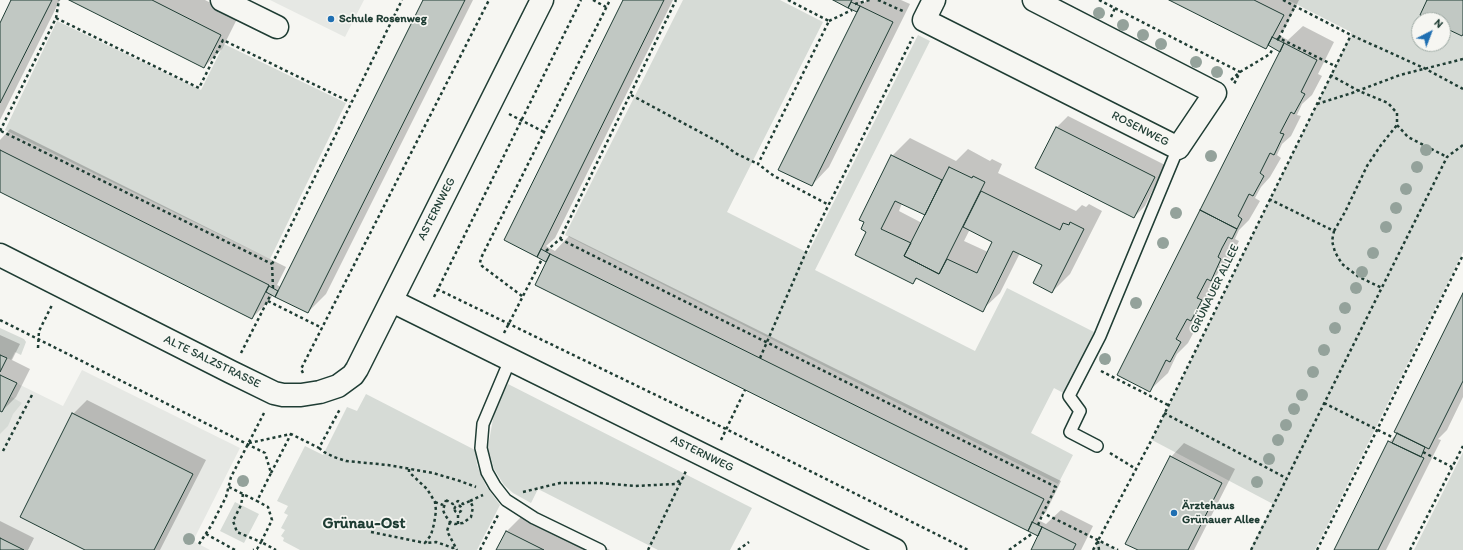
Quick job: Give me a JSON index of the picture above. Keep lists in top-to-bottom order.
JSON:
{
  "streets": {
    "street": ["ROSENWEG", "ASTERNWEG", "ALTE SALZSTRASSE"],
    "path": ["GRÜNAUER ALLEE"]
  },
  "crossings": [
    ["ASTERNWEG", "ALTE SALZSTRASSE"]
  ],
  "districts": ["Grünau-Ost"],
  "places": ["Schule Rosenweg", "Ärztehaus Grünauer Allee"],
  "north": "top right"
}
